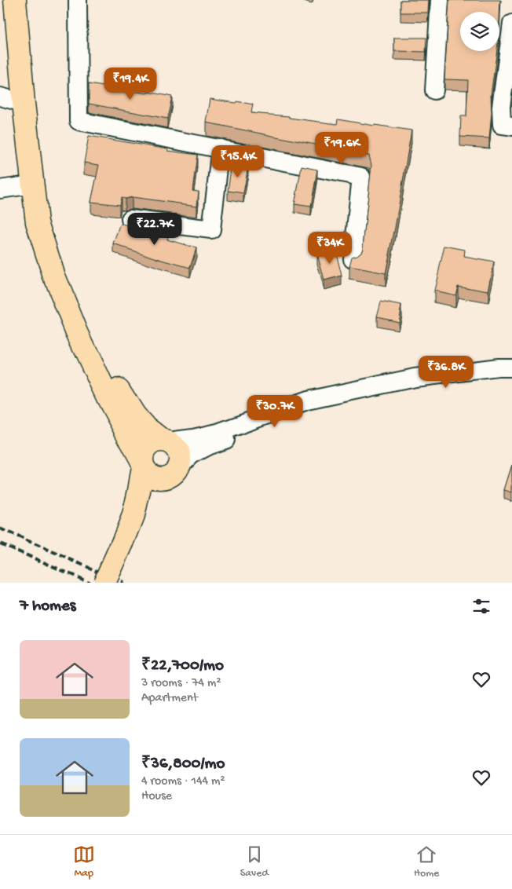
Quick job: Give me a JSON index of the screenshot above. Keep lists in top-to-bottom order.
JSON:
{
  "page": {
    "price": [
      "₹19.4K",
      "₹19.6K",
      "₹15.4K",
      "₹22.7K",
      "₹34K",
      "₹36.8K",
      "₹30.7K"
    ],
    "heading": "7 homes",
    "list": [
      {
        "name": "₹22,700/mo",
        "note": "3 rooms · 74 m² · Apartment"
      },
      {
        "name": "₹36,800/mo",
        "note": "4 rooms · 144 m² · House"
      }
    ],
    "tabs": ["Map", "Saved", "Home"]
  }
}
